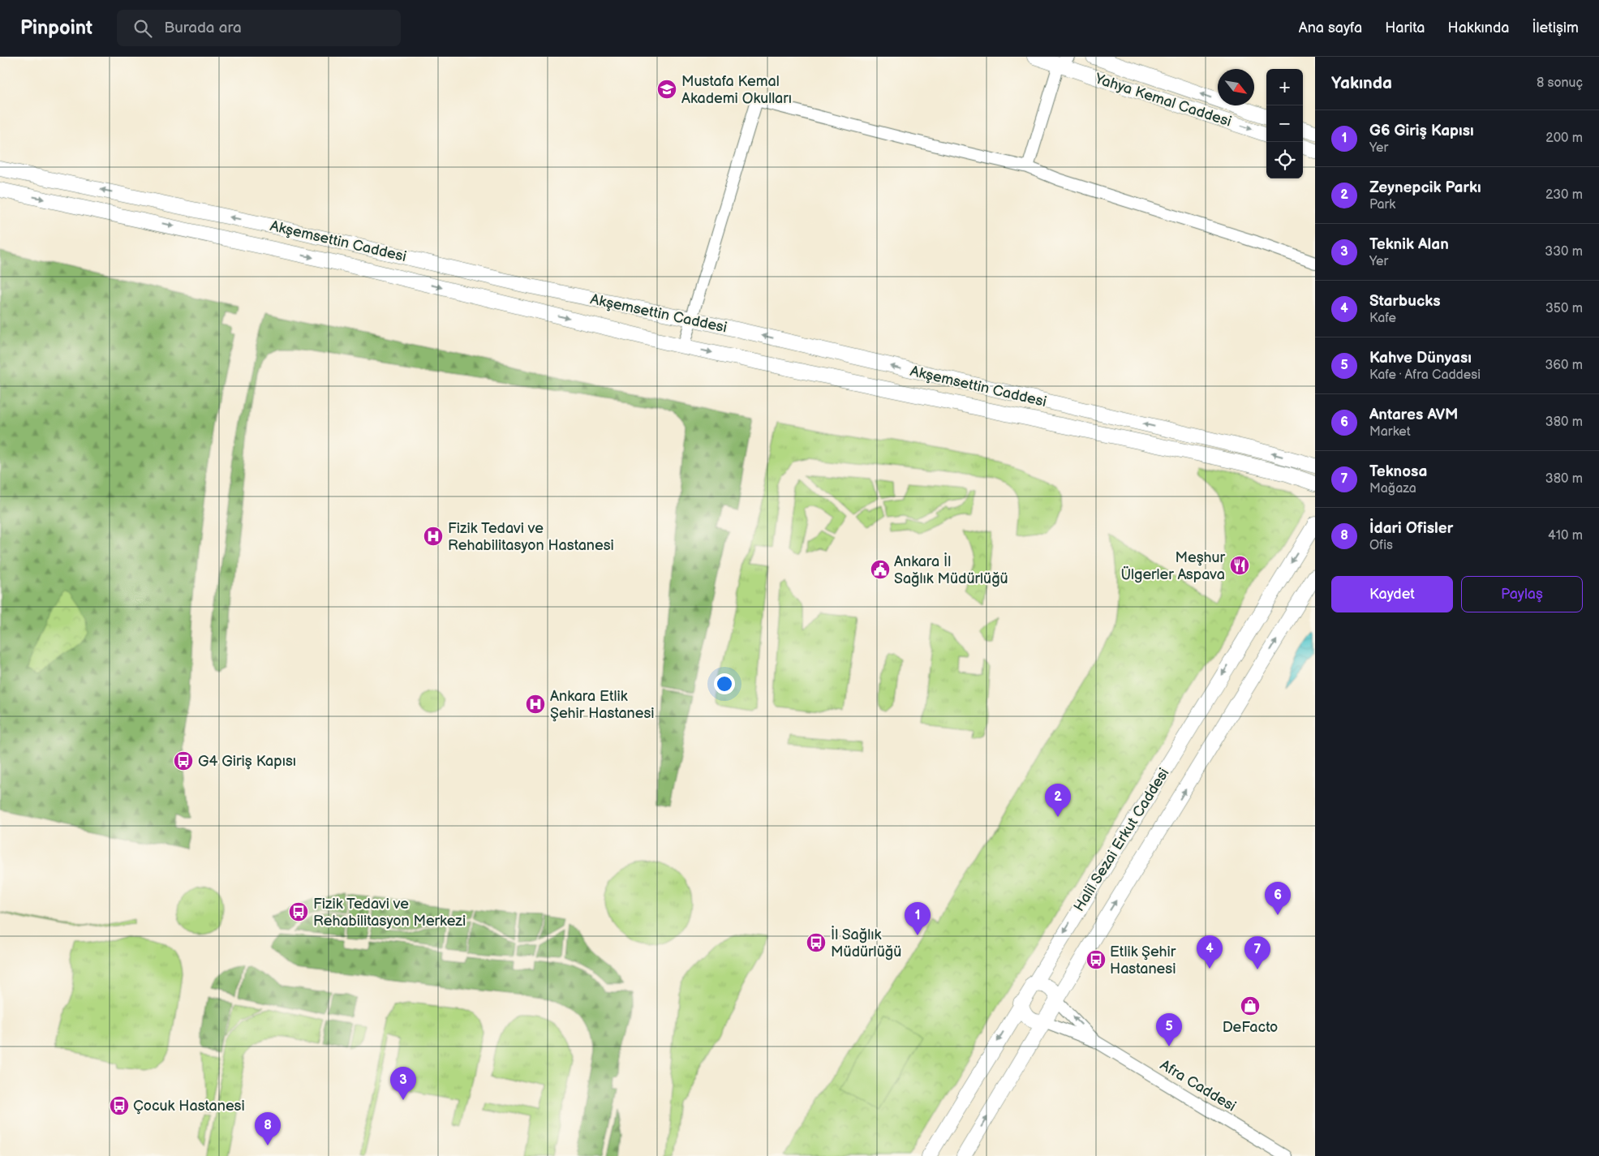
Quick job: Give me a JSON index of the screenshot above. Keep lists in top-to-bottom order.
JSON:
{
  "streets": {
    "main road": ["Yahya Kemal Caddesi", "Akşemsettin Caddesi", "Halil Sezai Erkut Caddesi"],
    "street": ["Afra Caddesi"]
  },
  "crossings": [
    ["Halil Sezai Erkut Caddesi", "Afra Caddesi"]
  ],
  "places": {
    "school or university": ["Mustafa Kemal Akademi Okulları"],
    "hospital": ["Fizik Tedavi ve Rehabilitasyon Hastanesi", "Ankara Etlik Şehir Hastanesi"],
    "restaurant": ["Meşhur Ülgerler Aspava"],
    "public building": ["Ankara İl Sağlık Müdürlüğü"],
    "bus stop": [
      "G4 Giriş Kapısı",
      "Fizik Tedavi ve Rehabilitasyon Merkezi",
      "İl Sağlık Müdürlüğü",
      "Etlik Şehir Hastanesi",
      "Çocuk Hastanesi"
    ],
    "shop": ["DeFacto"]
  },
  "north": "bottom right",
  "page": {
    "header": "Pinpoint",
    "search": "Burada ara",
    "nav": [
      "Ana sayfa",
      "Harita",
      "Hakkında",
      "İletişim"
    ],
    "heading": ["Yakında", "8 sonuç"],
    "map_buttons": ["+", "−"],
    "list": [
      {
        "mark": "1",
        "name": "G6 Giriş Kapısı",
        "note": "Yer",
        "value": "200 m"
      },
      {
        "mark": "2",
        "name": "Zeynepcik Parkı",
        "note": "Park",
        "value": "230 m"
      },
      {
        "mark": "3",
        "name": "Teknik Alan",
        "note": "Yer",
        "value": "330 m"
      },
      {
        "mark": "4",
        "name": "Starbucks",
        "note": "Kafe",
        "value": "350 m"
      },
      {
        "mark": "5",
        "name": "Kahve Dünyası",
        "note": "Kafe · Afra Caddesi",
        "value": "360 m"
      },
      {
        "mark": "6",
        "name": "Antares AVM",
        "note": "Market",
        "value": "380 m"
      },
      {
        "mark": "7",
        "name": "Teknosa",
        "note": "Mağaza",
        "value": "380 m"
      },
      {
        "mark": "8",
        "name": "İdari Ofisler",
        "note": "Ofis",
        "value": "410 m"
      }
    ],
    "buttons": ["Kaydet", "Paylaş"],
    "pins": [
      "2",
      "6",
      "1",
      "4",
      "7",
      "5",
      "3",
      "8"
    ]
  }
}
